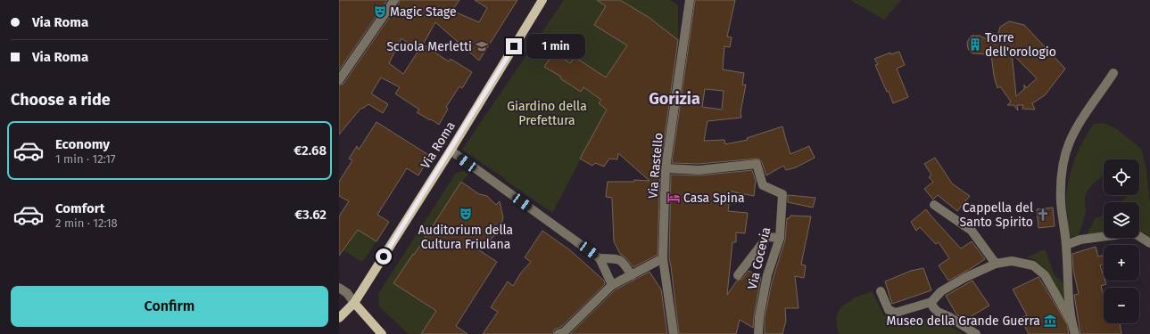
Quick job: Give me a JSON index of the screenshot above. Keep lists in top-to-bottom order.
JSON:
{
  "streets": {
    "main road": ["Via Roma"],
    "street": ["Via Rastello", "Via Cocevia"]
  },
  "crossings": [
    ["Via Rastello", "Via Cocevia"]
  ],
  "districts": ["Gorizia"],
  "parks": ["Giardino della Prefettura"],
  "places": {
    "theatre": ["Magic Stage", "Auditorium della Cultura Friulana"],
    "building": ["Torre dell'orologio"],
    "school or university": ["Scuola Merletti"],
    "hotel": ["Casa Spina"],
    "church": ["Cappella del Santo Spirito"],
    "museum": ["Museo della Grande Guerra"]
  },
  "page": {
    "banner": ["Via Roma", "Via Roma"],
    "bubble": "1 min",
    "heading": "Choose a ride",
    "list": [
      {
        "name": "Economy",
        "note": "1 min · 12:17",
        "value": "€2.68"
      },
      {
        "name": "Comfort",
        "note": "2 min · 12:18",
        "value": "€3.62"
      }
    ],
    "map_buttons": ["+", "−"],
    "buttons": "Confirm"
  }
}
